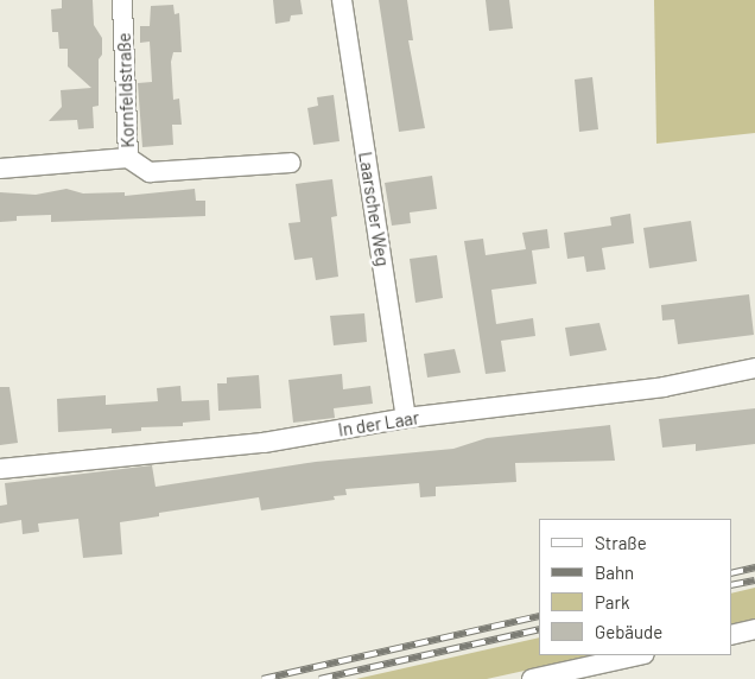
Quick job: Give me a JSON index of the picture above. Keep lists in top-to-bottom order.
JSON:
{
  "streets": {
    "street": ["Kornfeldstraße", "Laarscher Weg", "In der Laar"]
  },
  "crossings": [
    ["Laarscher Weg", "In der Laar"]
  ],
  "legend": [
    "Straße",
    "Bahn",
    "Park",
    "Gebäude"
  ]
}
